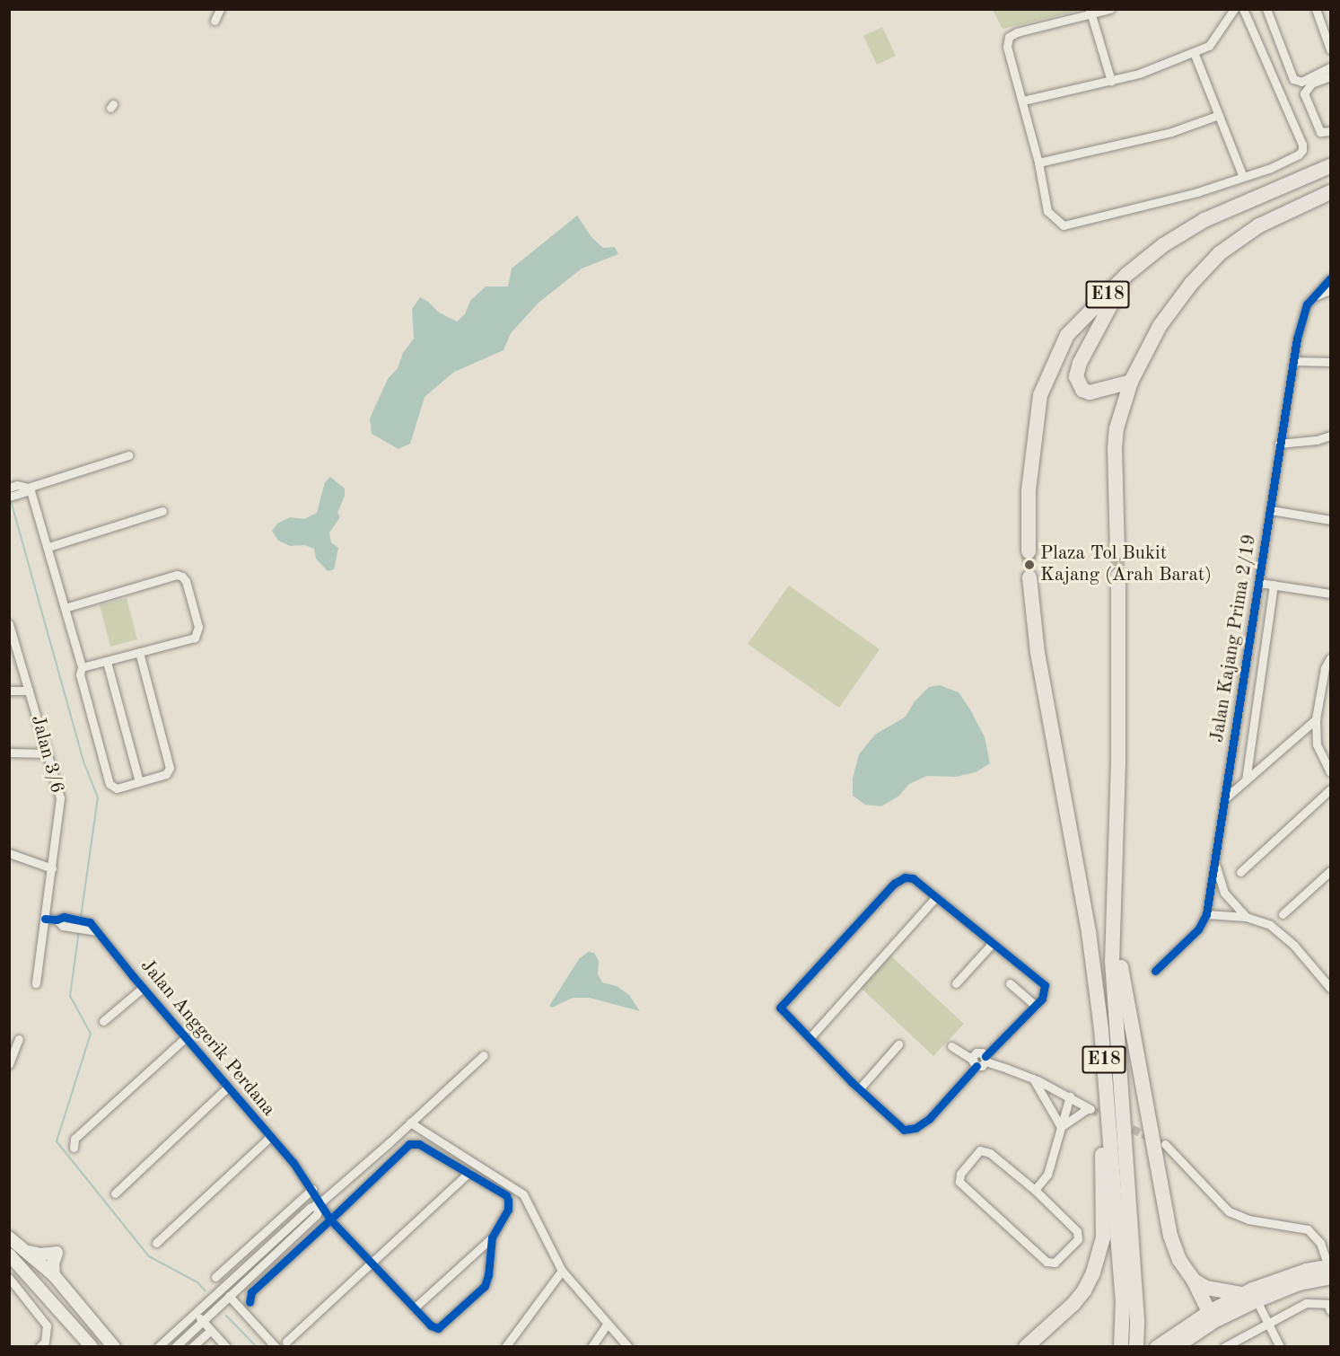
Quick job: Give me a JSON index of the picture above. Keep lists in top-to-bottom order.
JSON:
{
  "streets": {
    "highway": ["E18"],
    "street": ["Jalan Kajang Prima 2/19", "Jalan 3/6", "Jalan Anggerik Perdana"]
  },
  "crossings": [
    ["Jalan 3/6", "Jalan Anggerik Perdana"]
  ],
  "places": ["Plaza Tol Bukit Kajang (Arah Barat)"]
}
